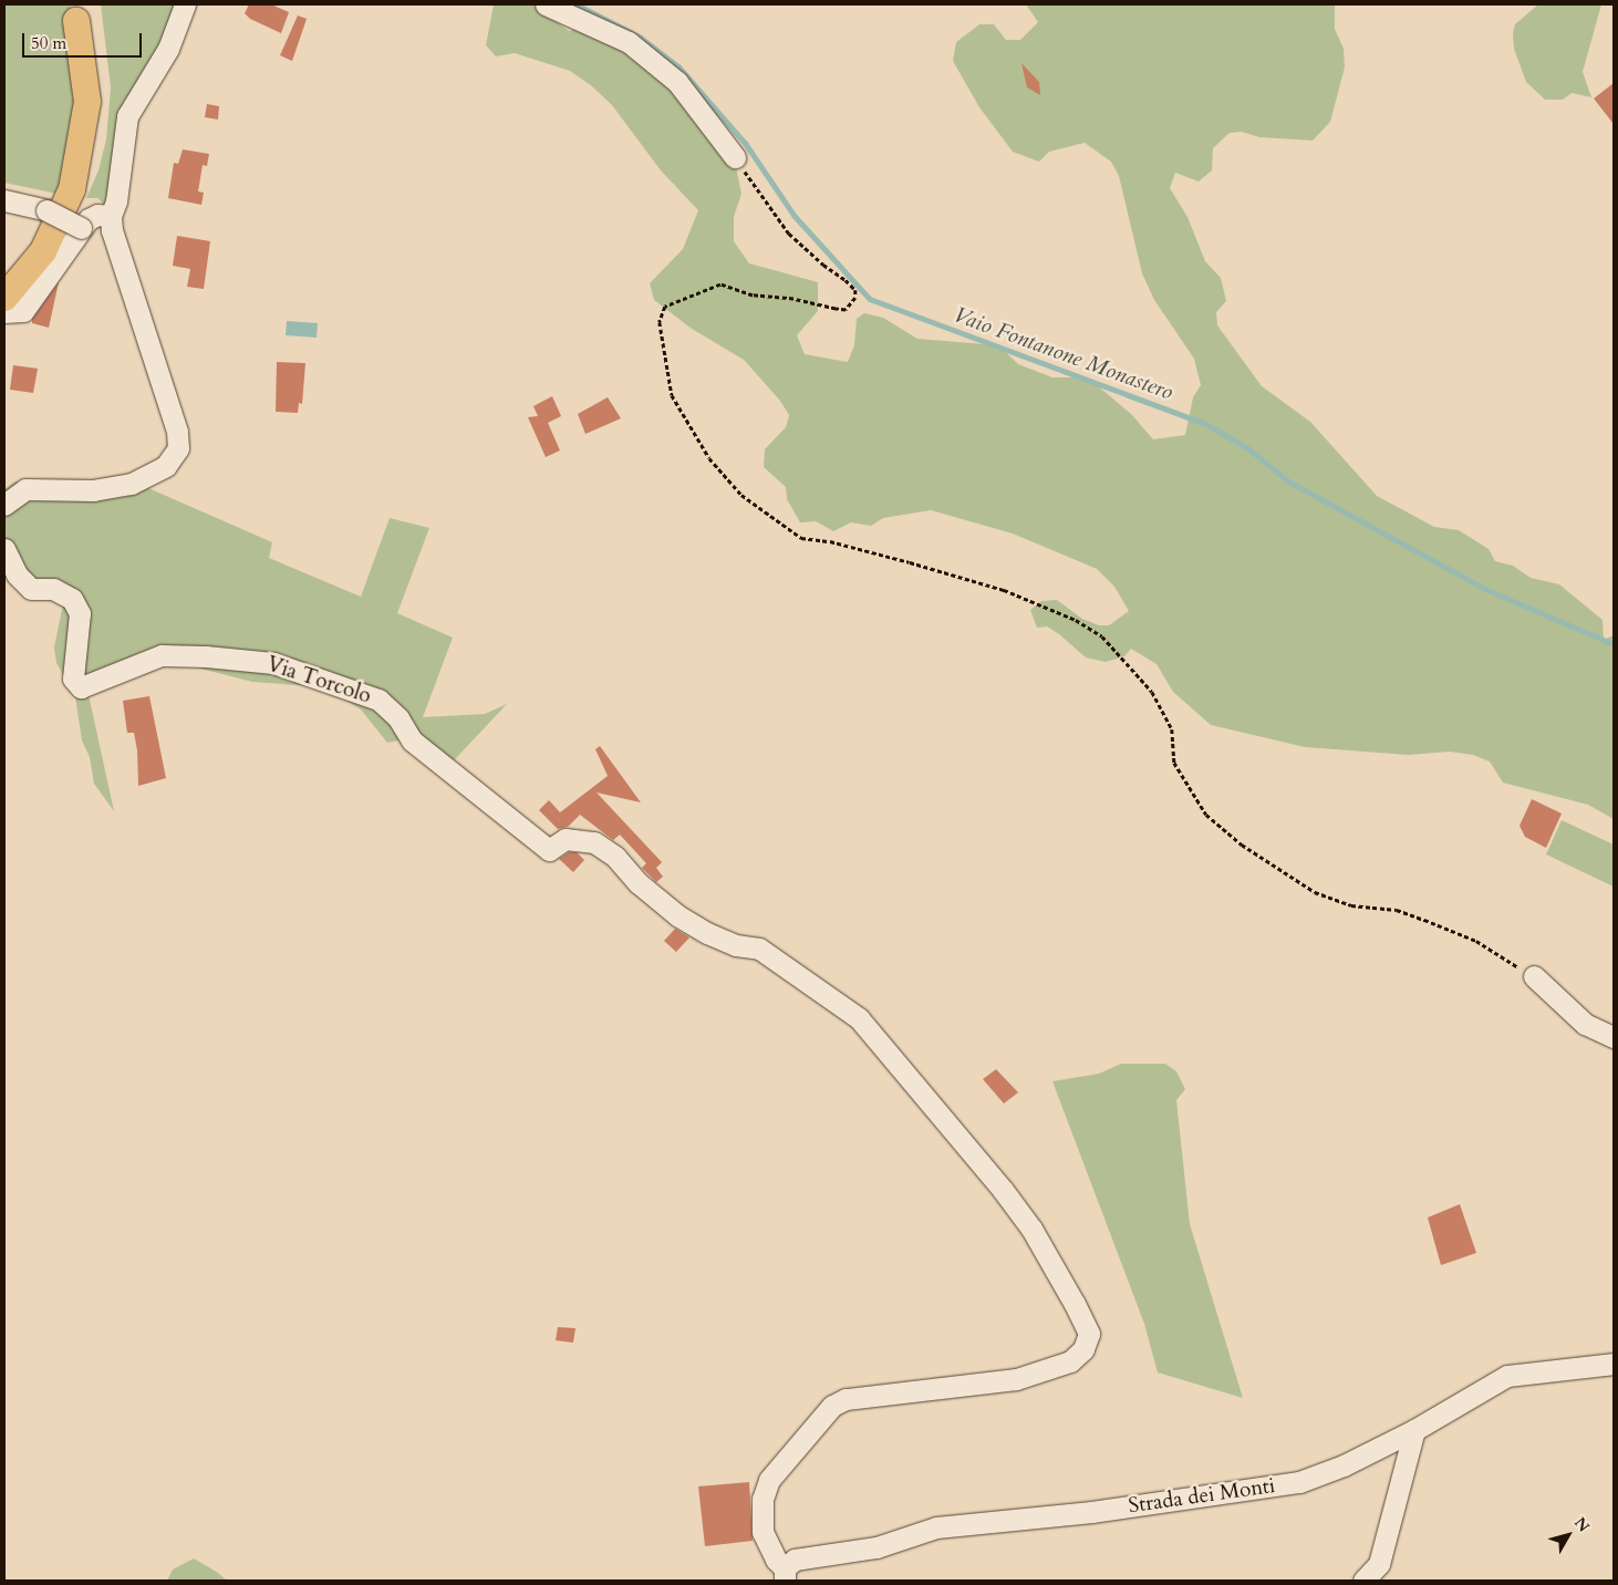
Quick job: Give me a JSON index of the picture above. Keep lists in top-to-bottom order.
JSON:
{
  "streets": {
    "street": ["Via Torcolo", "Strada dei Monti"]
  },
  "crossings": [
    ["Via Torcolo", "Strada dei Monti"]
  ],
  "water": ["Vaio Fontanone Monastero"],
  "scale_bar": "50 m",
  "north": "top right"
}
